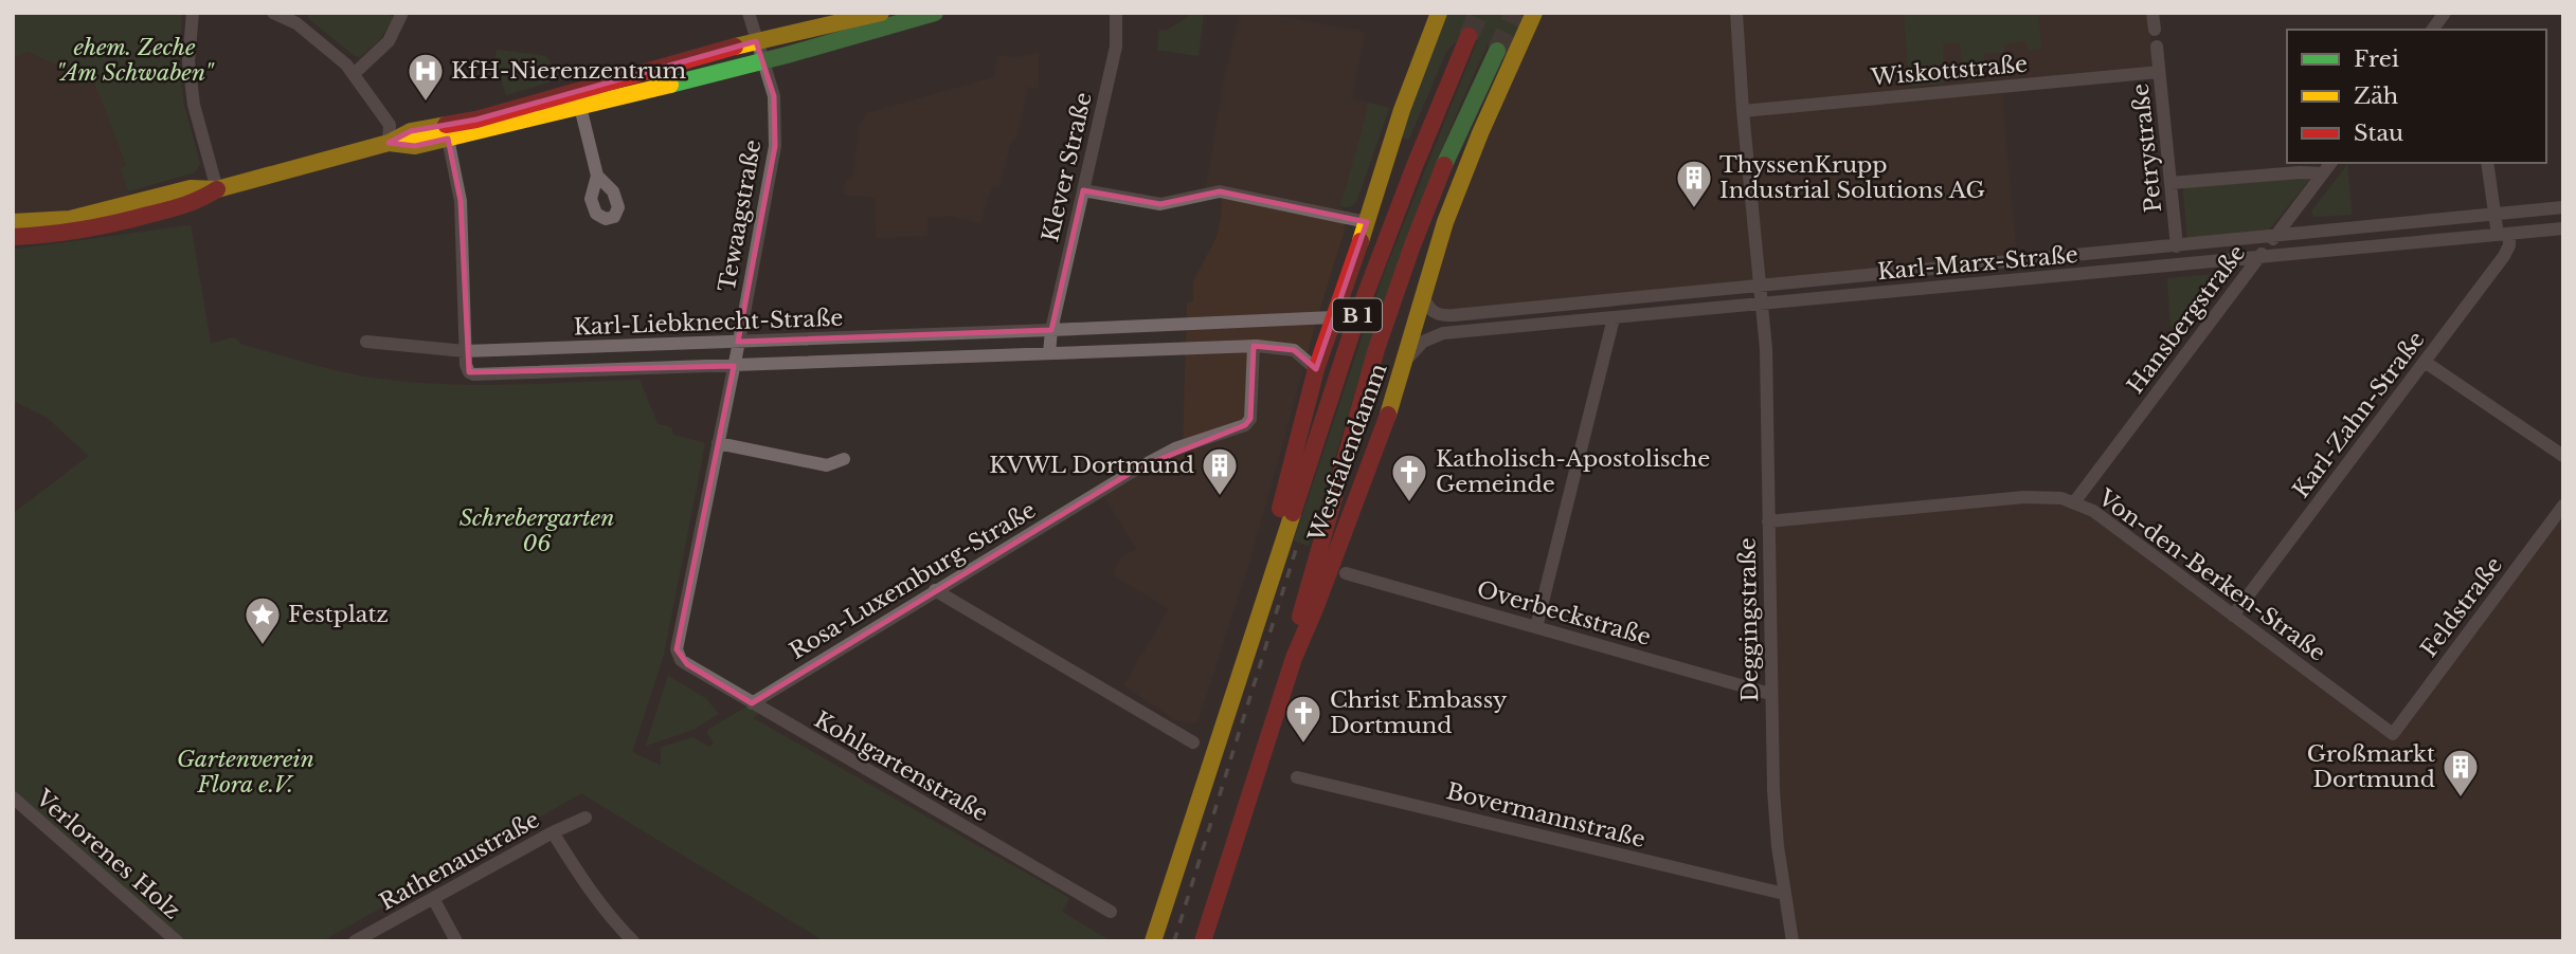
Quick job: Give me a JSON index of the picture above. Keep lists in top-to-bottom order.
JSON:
{
  "streets": {
    "main road": ["B 1", "Westfalendamm"],
    "street": [
      "Wiskottstraße",
      "Petrystraße",
      "Klever Straße",
      "Tewaagstraße",
      "Karl-Marx-Straße",
      "Hansbergstraße",
      "Karl-Liebknecht-Straße",
      "Karl-Zahn-Straße",
      "Von-den-Berken-Straße",
      "Rosa-Luxemburg-Straße",
      "Feldstraße",
      "Overbeckstraße",
      "Deggingstraße",
      "Kohlgartenstraße",
      "Bovermannstraße",
      "Verlorenes Holz",
      "Rathenaustraße"
    ]
  },
  "crossings": [
    ["Wiskottstraße", "Petrystraße"],
    ["Wiskottstraße", "Deggingstraße"],
    ["Petrystraße", "Karl-Marx-Straße"],
    ["Klever Straße", "Karl-Liebknecht-Straße"],
    ["Tewaagstraße", "Karl-Liebknecht-Straße"],
    ["Tewaagstraße", "Kohlgartenstraße"],
    ["Karl-Marx-Straße", "Hansbergstraße"],
    ["Karl-Marx-Straße", "Karl-Zahn-Straße"],
    ["Karl-Marx-Straße", "Westfalendamm"],
    ["Karl-Marx-Straße", "Deggingstraße"],
    ["Hansbergstraße", "Von-den-Berken-Straße"],
    ["Karl-Liebknecht-Straße", "Westfalendamm"],
    ["Karl-Liebknecht-Straße", "Rosa-Luxemburg-Straße"],
    ["Karl-Zahn-Straße", "Von-den-Berken-Straße"],
    ["Von-den-Berken-Straße", "Feldstraße"],
    ["Von-den-Berken-Straße", "Deggingstraße"],
    ["Rosa-Luxemburg-Straße", "Kohlgartenstraße"],
    ["Overbeckstraße", "Deggingstraße"],
    ["Deggingstraße", "Bovermannstraße"]
  ],
  "parks": ["ehem. Zeche \"Am Schwaben\"", "Schrebergarten 06", "Gartenverein Flora e.V."],
  "places": {
    "hospital": ["KfH-Nierenzentrum"],
    "building": ["ThyssenKrupp Industrial Solutions AG", "KVWL Dortmund", "Großmarkt Dortmund"],
    "church": ["Katholisch-Apostolische Gemeinde", "Christ Embassy Dortmund"],
    "place": ["Festplatz"]
  },
  "legend": ["Frei", "Zäh", "Stau"]
}
